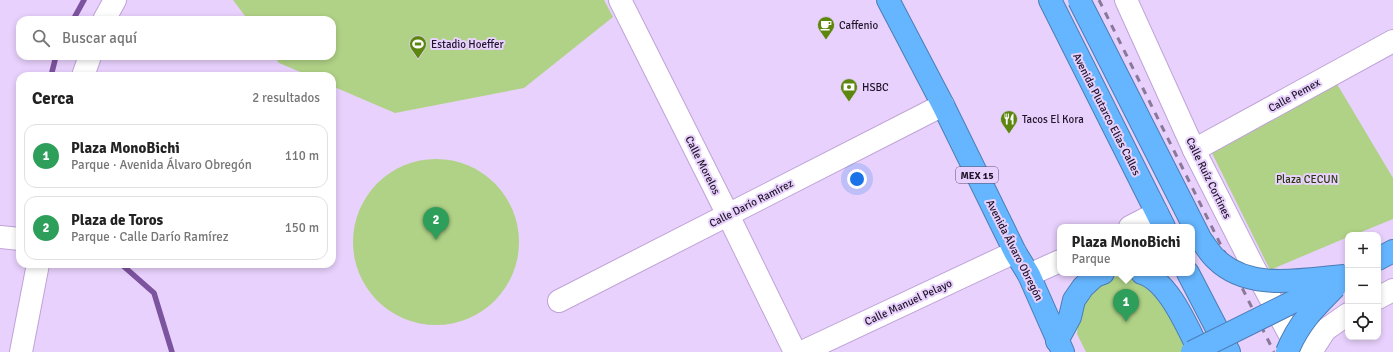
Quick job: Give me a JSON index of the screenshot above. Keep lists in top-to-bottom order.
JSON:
{
  "streets": {
    "highway": ["Avenida Plutarco Elías Calles", "MEX 15", "Avenida Álvaro Obregón"],
    "street": [
      "Calle Pemex",
      "Calle Morelos",
      "Calle Ruíz Cortines",
      "Calle Darío Ramírez",
      "Calle Manuel Pelayo"
    ]
  },
  "crossings": [
    ["Calle Pemex", "Calle Ruíz Cortines"],
    ["Calle Morelos", "Calle Darío Ramírez"],
    ["Calle Darío Ramírez", "Avenida Álvaro Obregón"],
    ["Avenida Álvaro Obregón", "Calle Manuel Pelayo"]
  ],
  "parks": ["Plaza CECUN"],
  "places": {
    "cafe": ["Caffenio"],
    "sports": ["Estadio Hoeffer"],
    "bank": ["HSBC"],
    "restaurant": ["Tacos El Kora"]
  },
  "page": {
    "search": "Buscar aquí",
    "heading": ["Cerca", "2 resultados"],
    "list": [
      {
        "mark": "1",
        "name": "Plaza MonoBichi",
        "note": "Parque · Avenida Álvaro Obregón",
        "value": "110 m"
      },
      {
        "mark": "2",
        "name": "Plaza de Toros",
        "note": "Parque · Calle Darío Ramírez",
        "value": "150 m"
      }
    ],
    "pins": ["2", "1"],
    "popup": ["Plaza MonoBichi", "Parque"],
    "map_buttons": ["+", "−"]
  }
}
